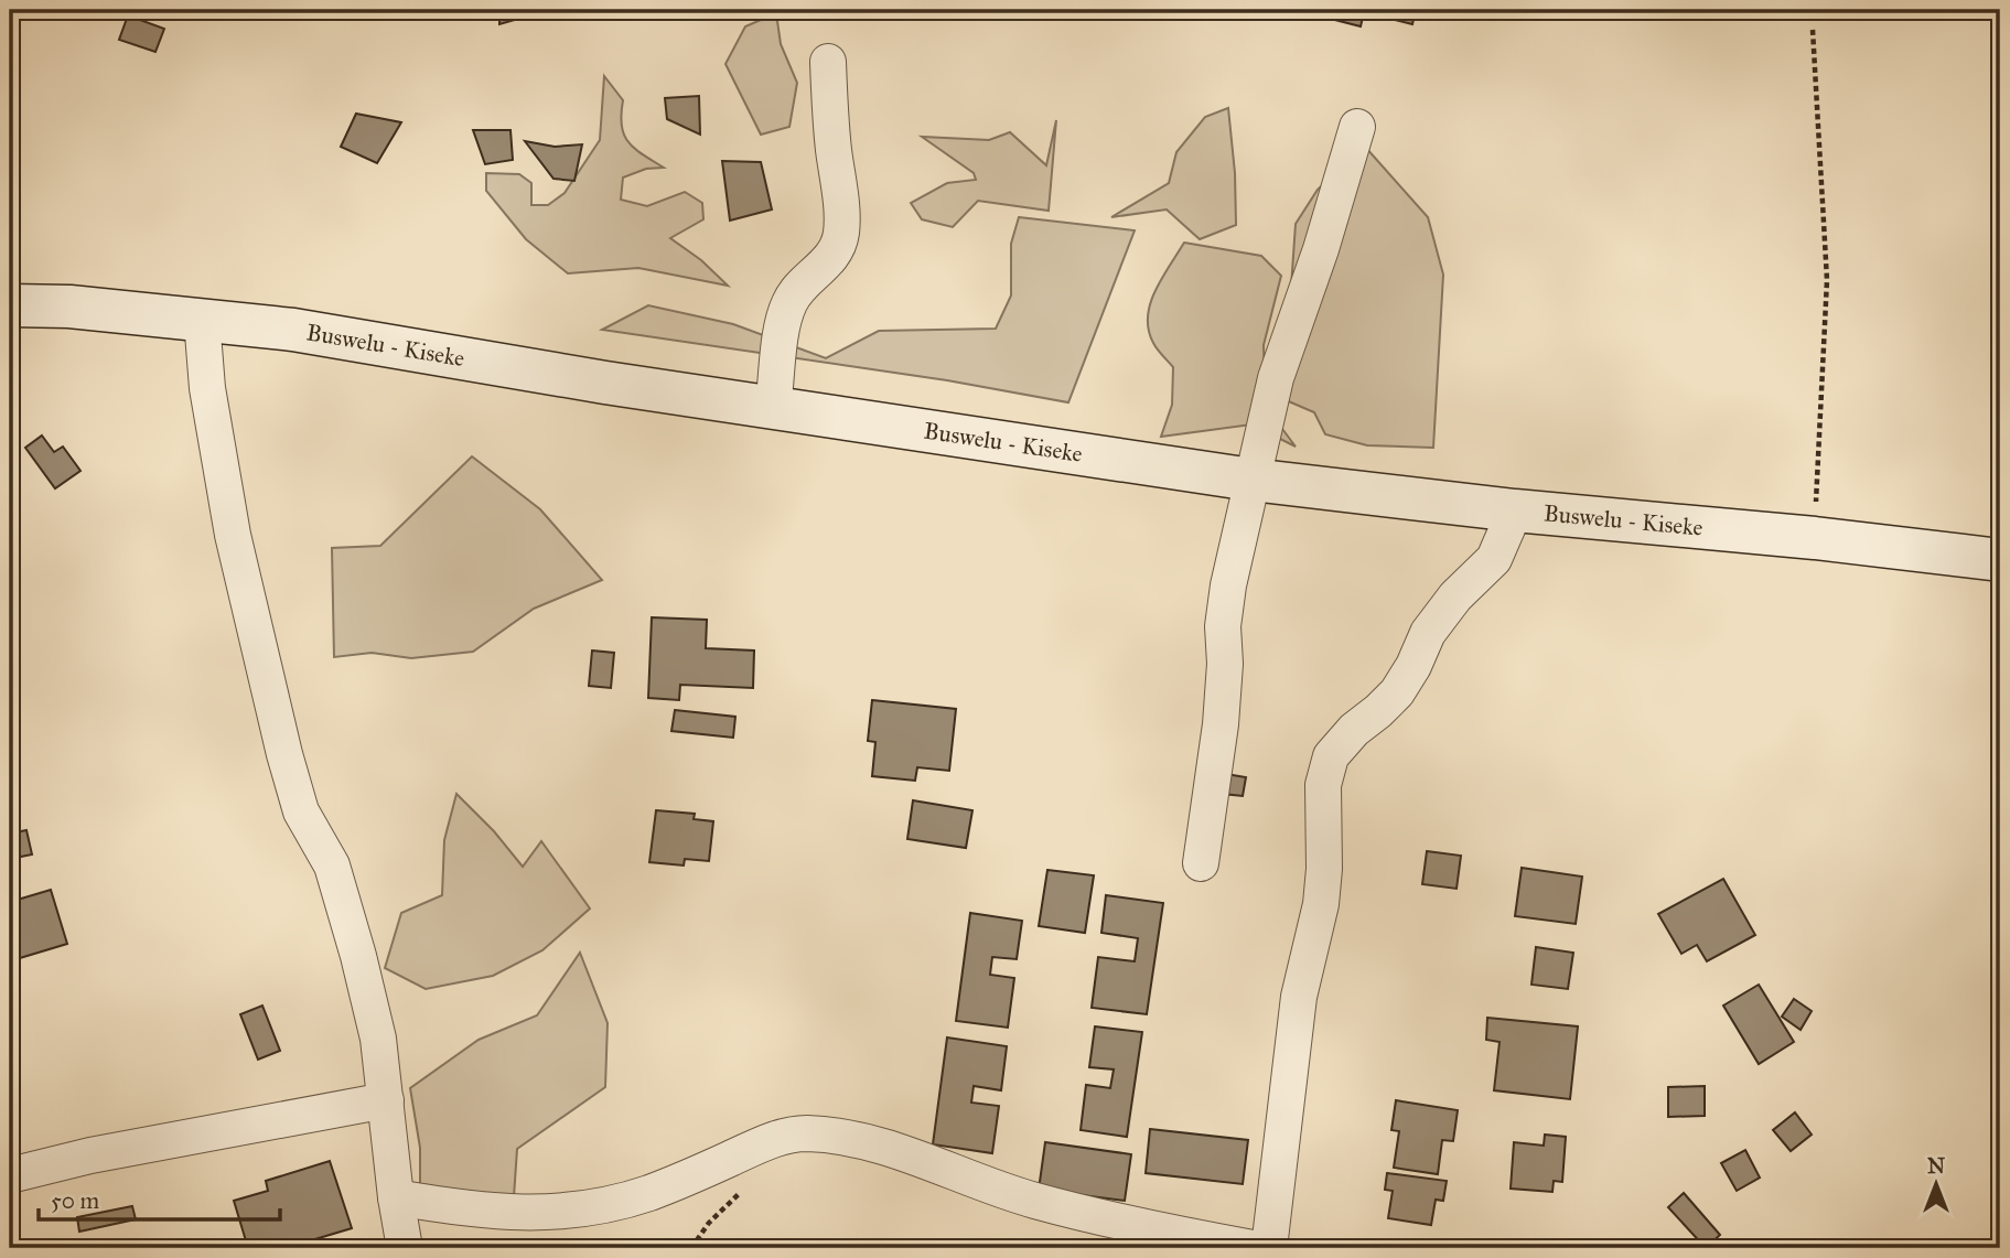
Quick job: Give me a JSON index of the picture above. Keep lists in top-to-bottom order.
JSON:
{
  "streets": {
    "main road": ["Buswelu - Kiseke"]
  },
  "scale_bar": "50 m",
  "north": "top"
}
